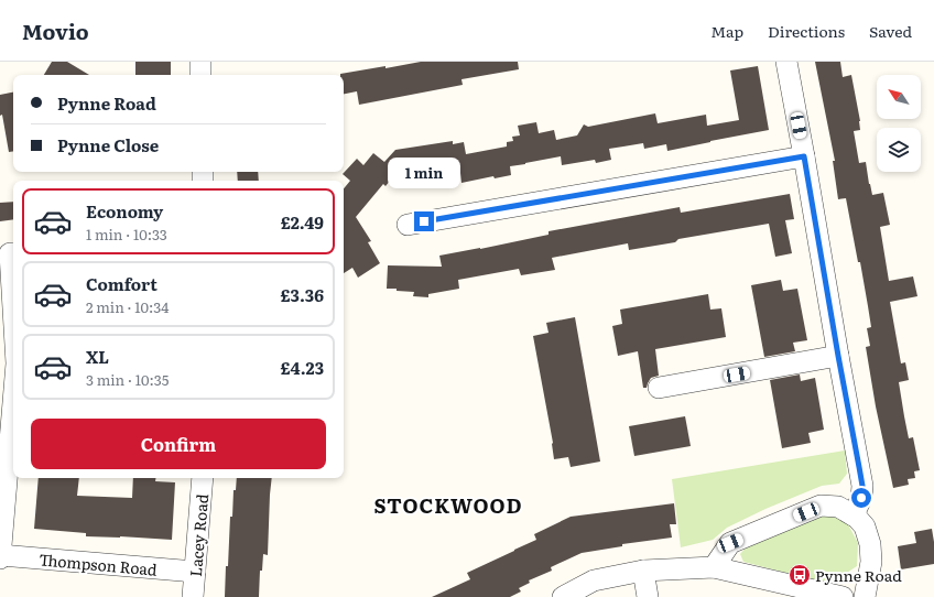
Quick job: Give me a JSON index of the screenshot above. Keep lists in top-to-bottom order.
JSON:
{
  "streets": {
    "street": ["Lacey Road", "Thompson Road"]
  },
  "crossings": [
    ["Lacey Road", "Thompson Road"]
  ],
  "districts": ["STOCKWOOD"],
  "places": {
    "bus stop": ["Pynne Road"]
  },
  "north": "top left",
  "page": {
    "header": "Movio",
    "nav": ["Map", "Directions", "Saved"],
    "banner": ["Pynne Road", "Pynne Close"],
    "bubble": "1 min",
    "list": [
      {
        "name": "Economy",
        "note": "1 min · 10:33",
        "value": "£2.49"
      },
      {
        "name": "Comfort",
        "note": "2 min · 10:34",
        "value": "£3.36"
      },
      {
        "name": "XL",
        "note": "3 min · 10:35",
        "value": "£4.23"
      }
    ],
    "buttons": "Confirm"
  }
}
